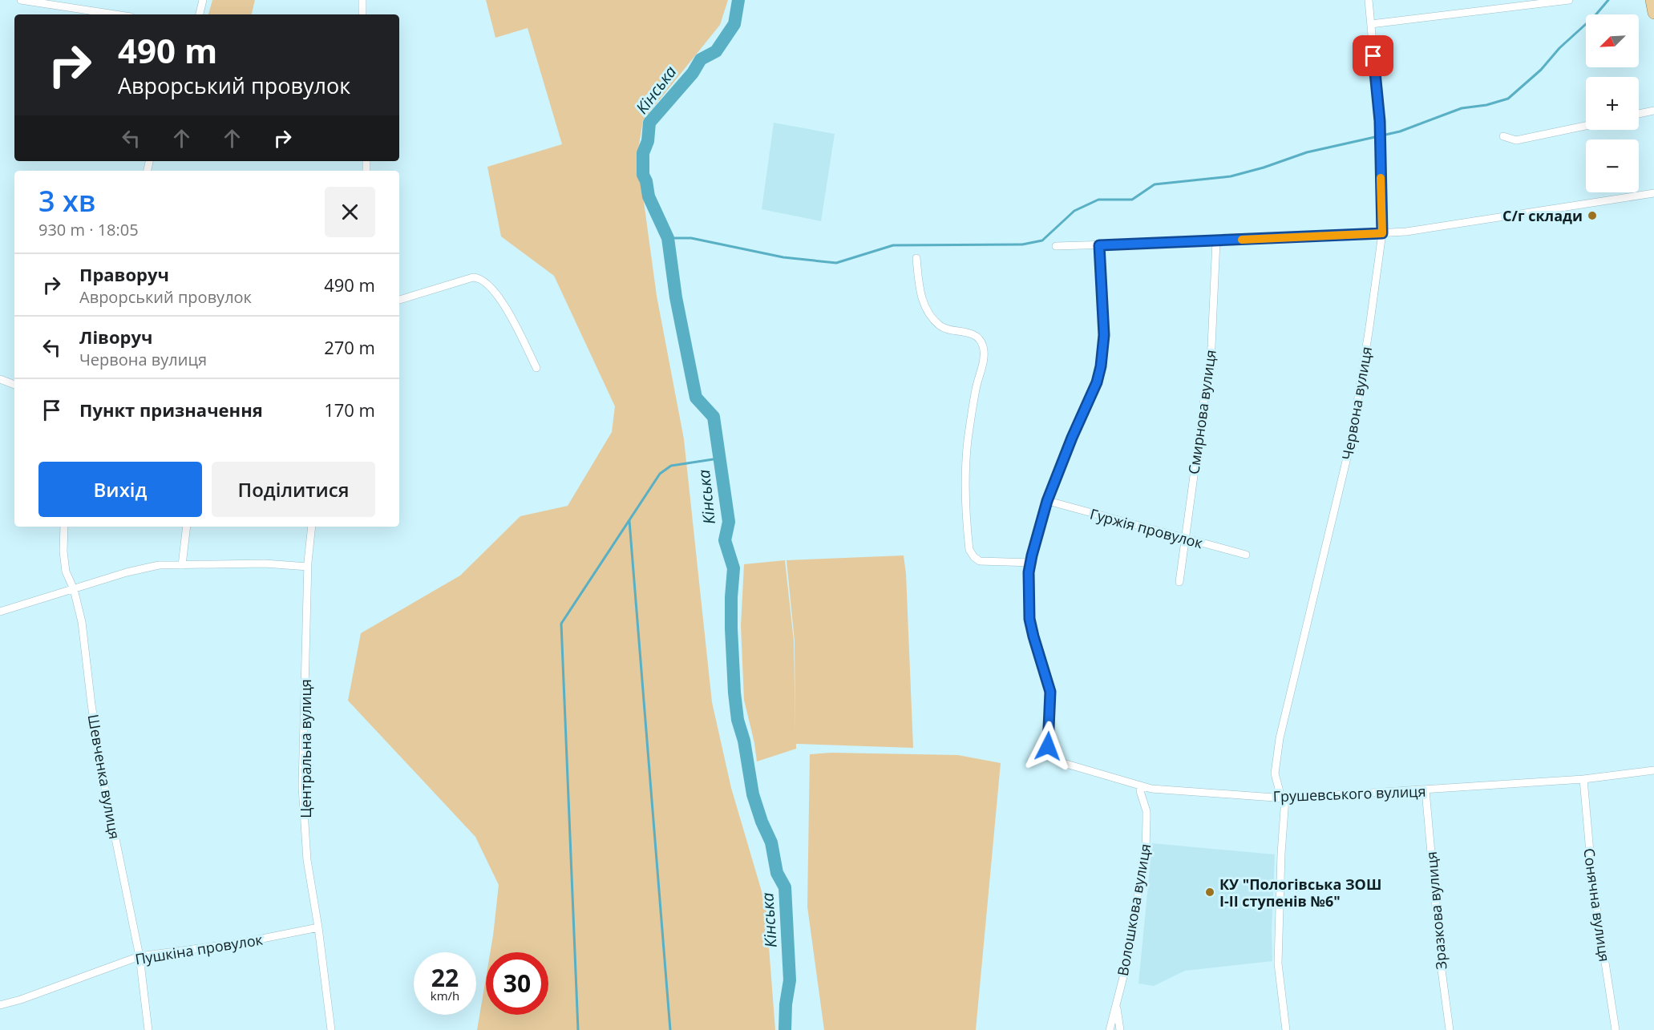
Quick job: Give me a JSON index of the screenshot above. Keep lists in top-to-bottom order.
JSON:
{
  "streets": {
    "street": [
      "Червона вулиця",
      "Смирнова вулиця",
      "Гуржія провулок",
      "Центральна вулиця",
      "Шевченка вулиця",
      "Грушевського вулиця",
      "Сонячна вулиця",
      "Волошкова вулиця",
      "Зразкова вулиця",
      "Пушкіна провулок"
    ]
  },
  "crossings": [
    ["Червона вулиця", "Грушевського вулиця"],
    ["Смирнова вулиця", "Гуржія провулок"],
    ["Центральна вулиця", "Пушкіна провулок"],
    ["Шевченка вулиця", "Пушкіна провулок"],
    ["Грушевського вулиця", "Сонячна вулиця"],
    ["Грушевського вулиця", "Волошкова вулиця"],
    ["Грушевського вулиця", "Зразкова вулиця"]
  ],
  "water": ["Кінська"],
  "places": ["С/г склади", "КУ \"Пологівська ЗОШ І-ІІ ступенів №6\""],
  "north": "bottom left",
  "page": {
    "map_buttons": ["+", "−"],
    "turn": ["490 m", "Аврорський провулок"],
    "heading": ["3 хв", "930 m · 18:05"],
    "list": [
      {
        "name": "Праворуч",
        "note": "Аврорський провулок",
        "value": "490 m"
      },
      {
        "name": "Ліворуч",
        "note": "Червона вулиця",
        "value": "270 m"
      },
      {
        "name": "Пункт призначення",
        "value": "170 m"
      }
    ],
    "buttons": ["Вихід", "Поділитися"],
    "speed": "22 km/h",
    "limit": "30"
  }
}
